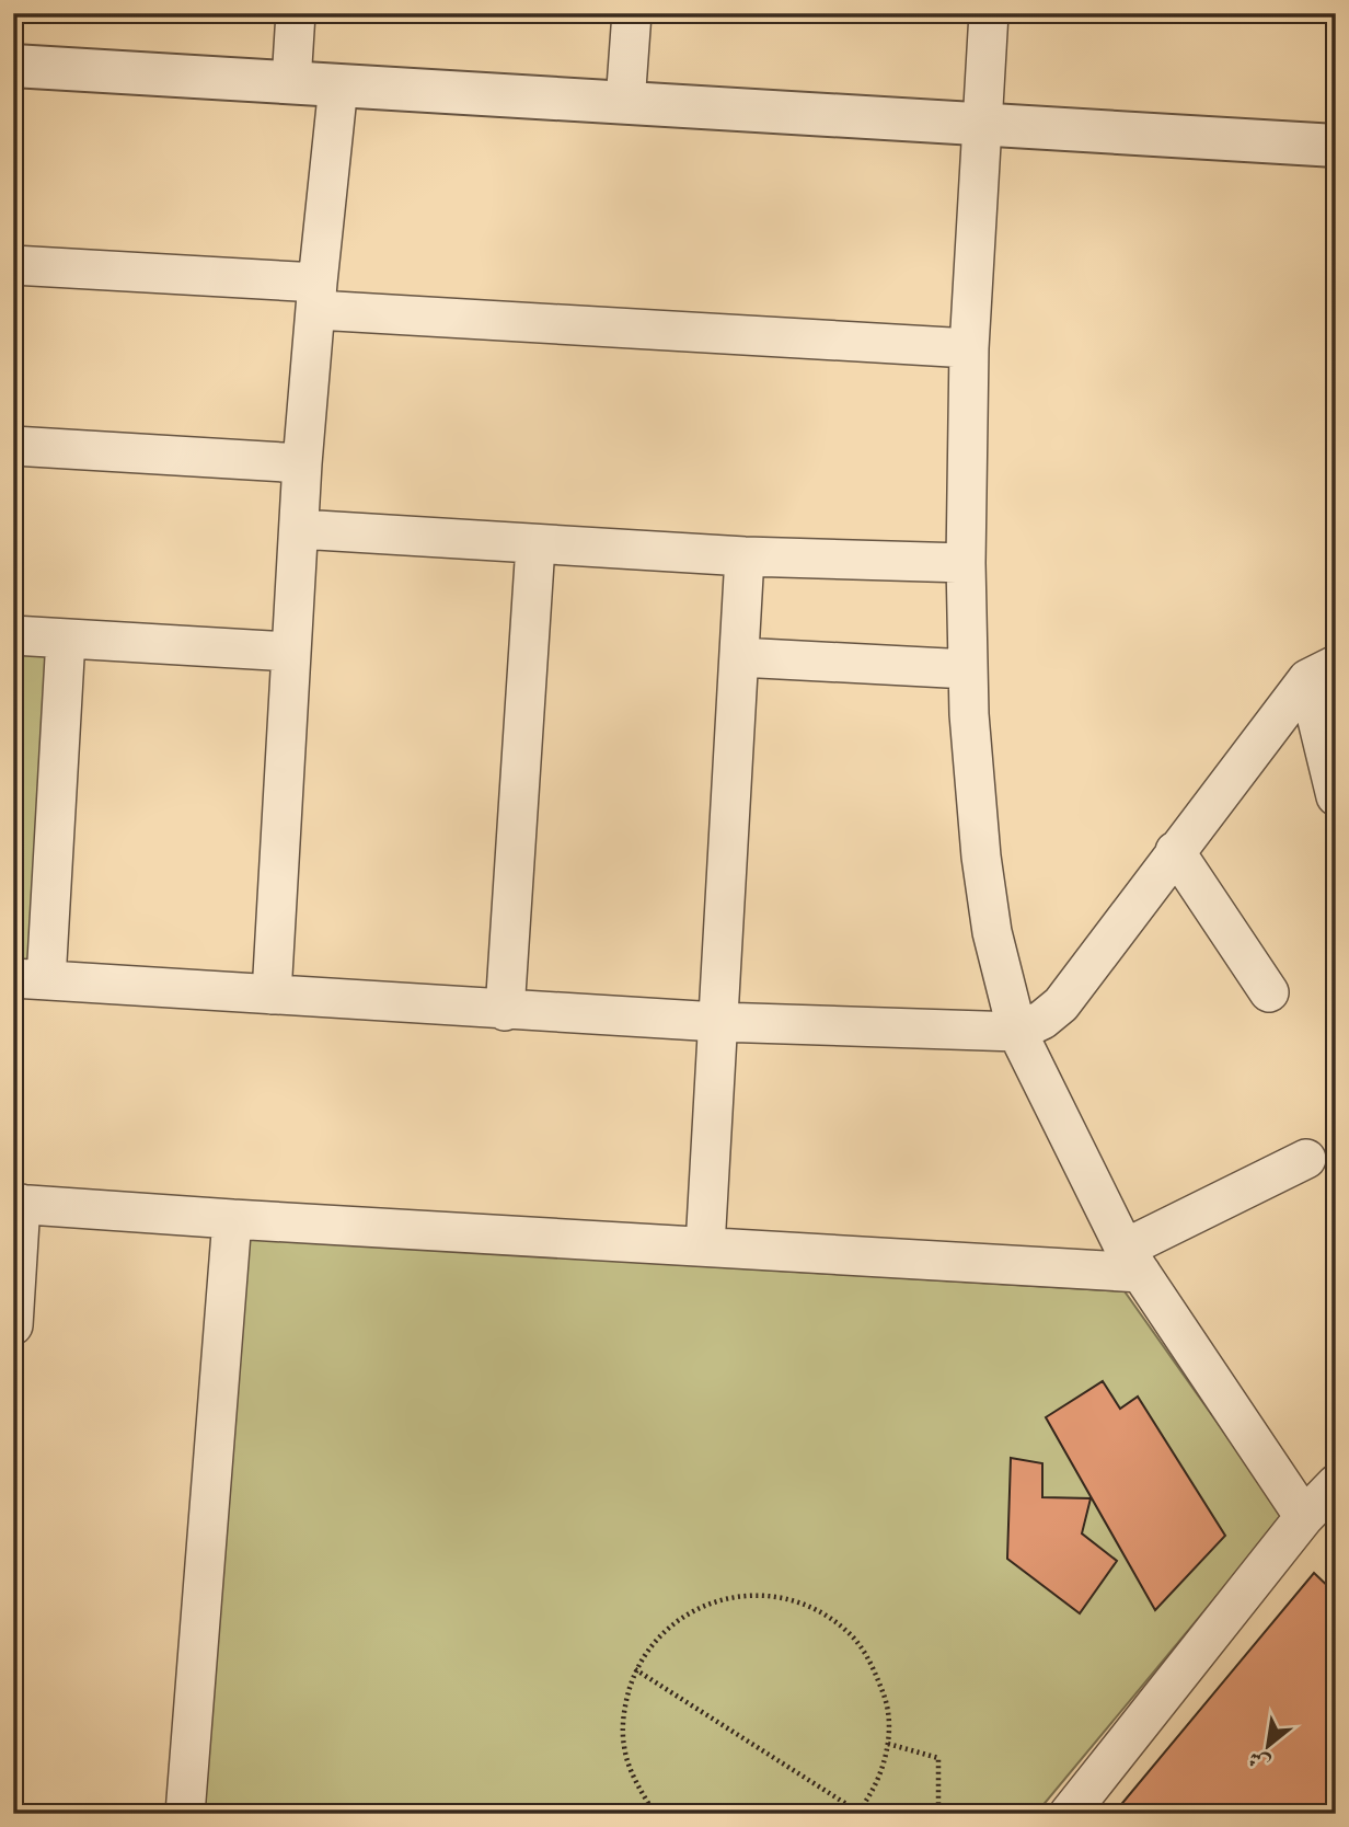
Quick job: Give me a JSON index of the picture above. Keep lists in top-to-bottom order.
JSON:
{
  "north": "bottom left"
}
